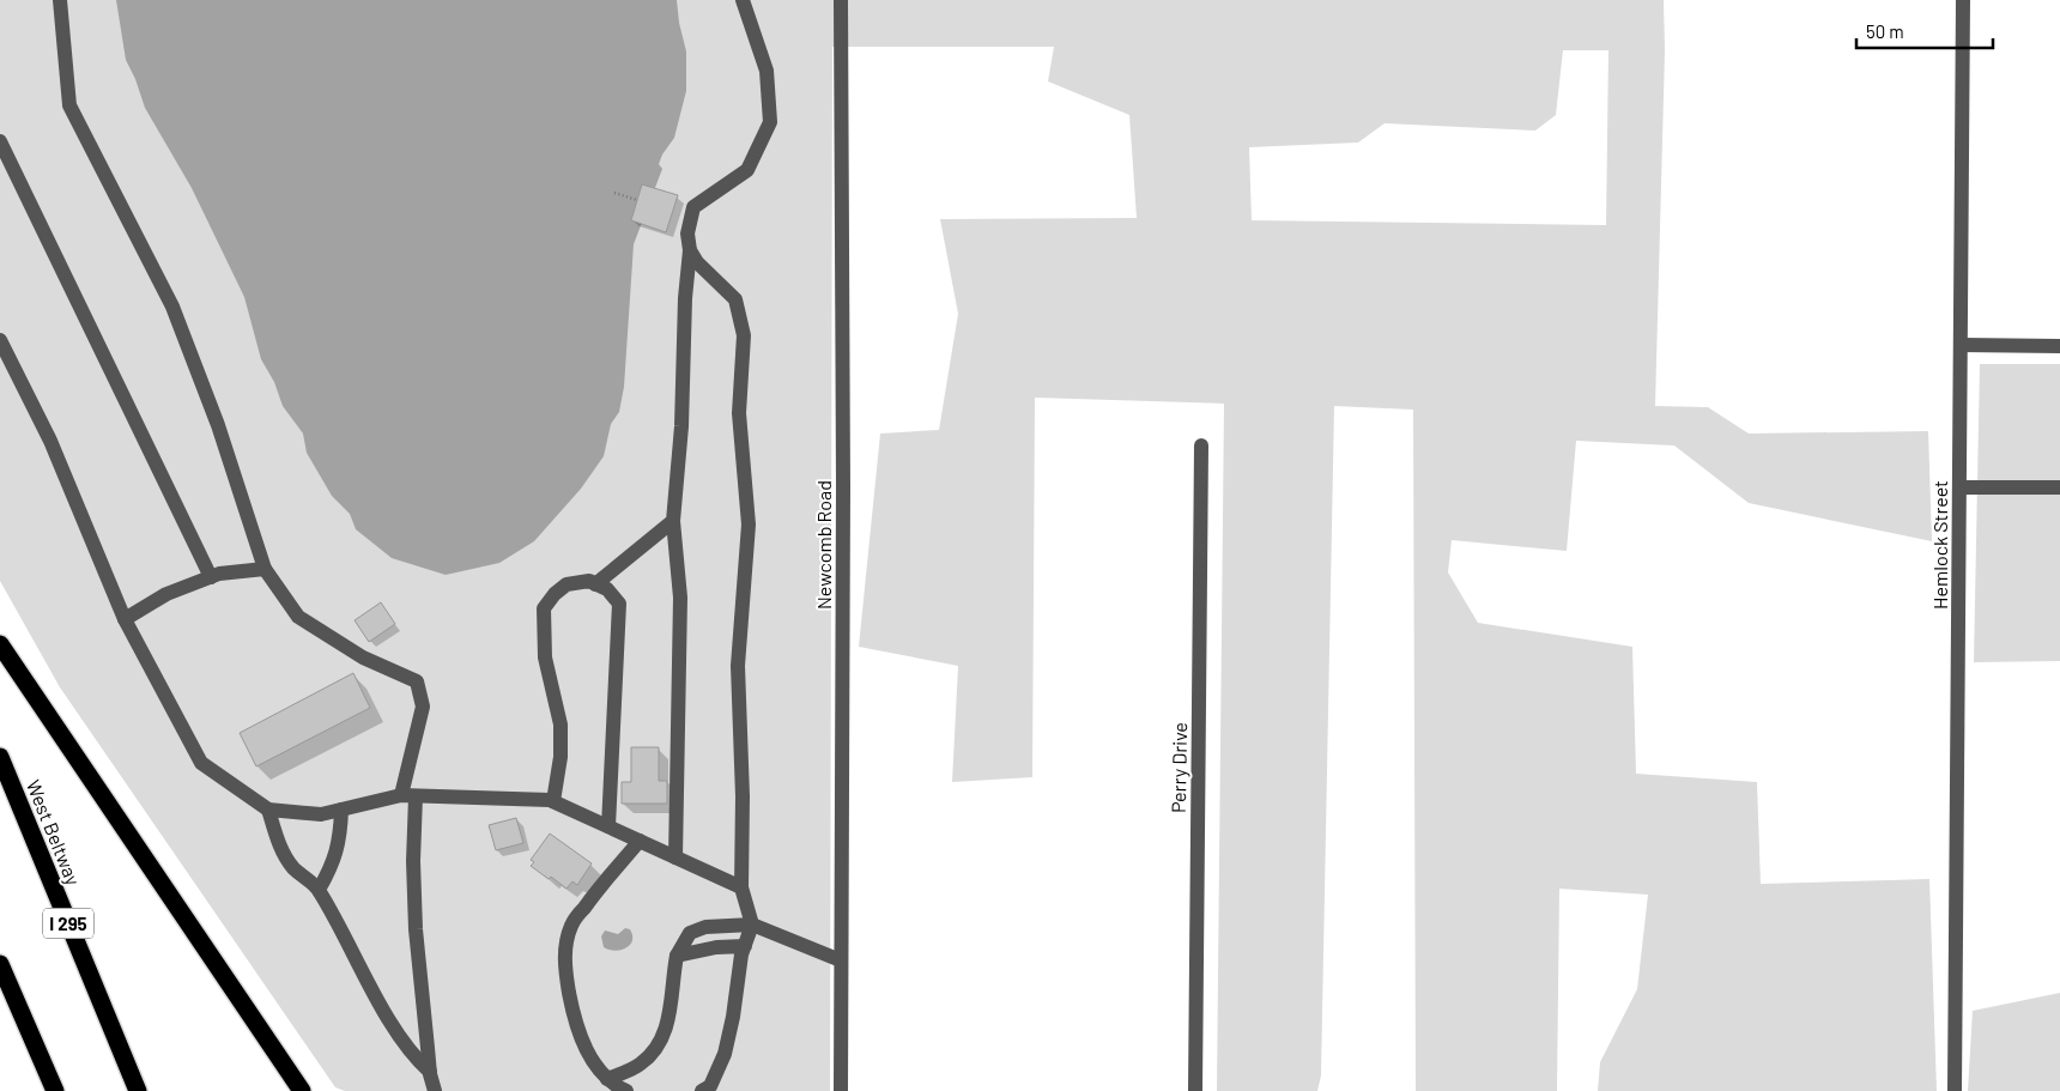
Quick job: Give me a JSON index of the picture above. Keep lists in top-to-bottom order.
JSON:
{
  "streets": {
    "highway": ["West Beltway", "I 295"],
    "street": ["Newcomb Road", "Hemlock Street", "Perry Drive"]
  },
  "scale_bar": "50 m"
}
